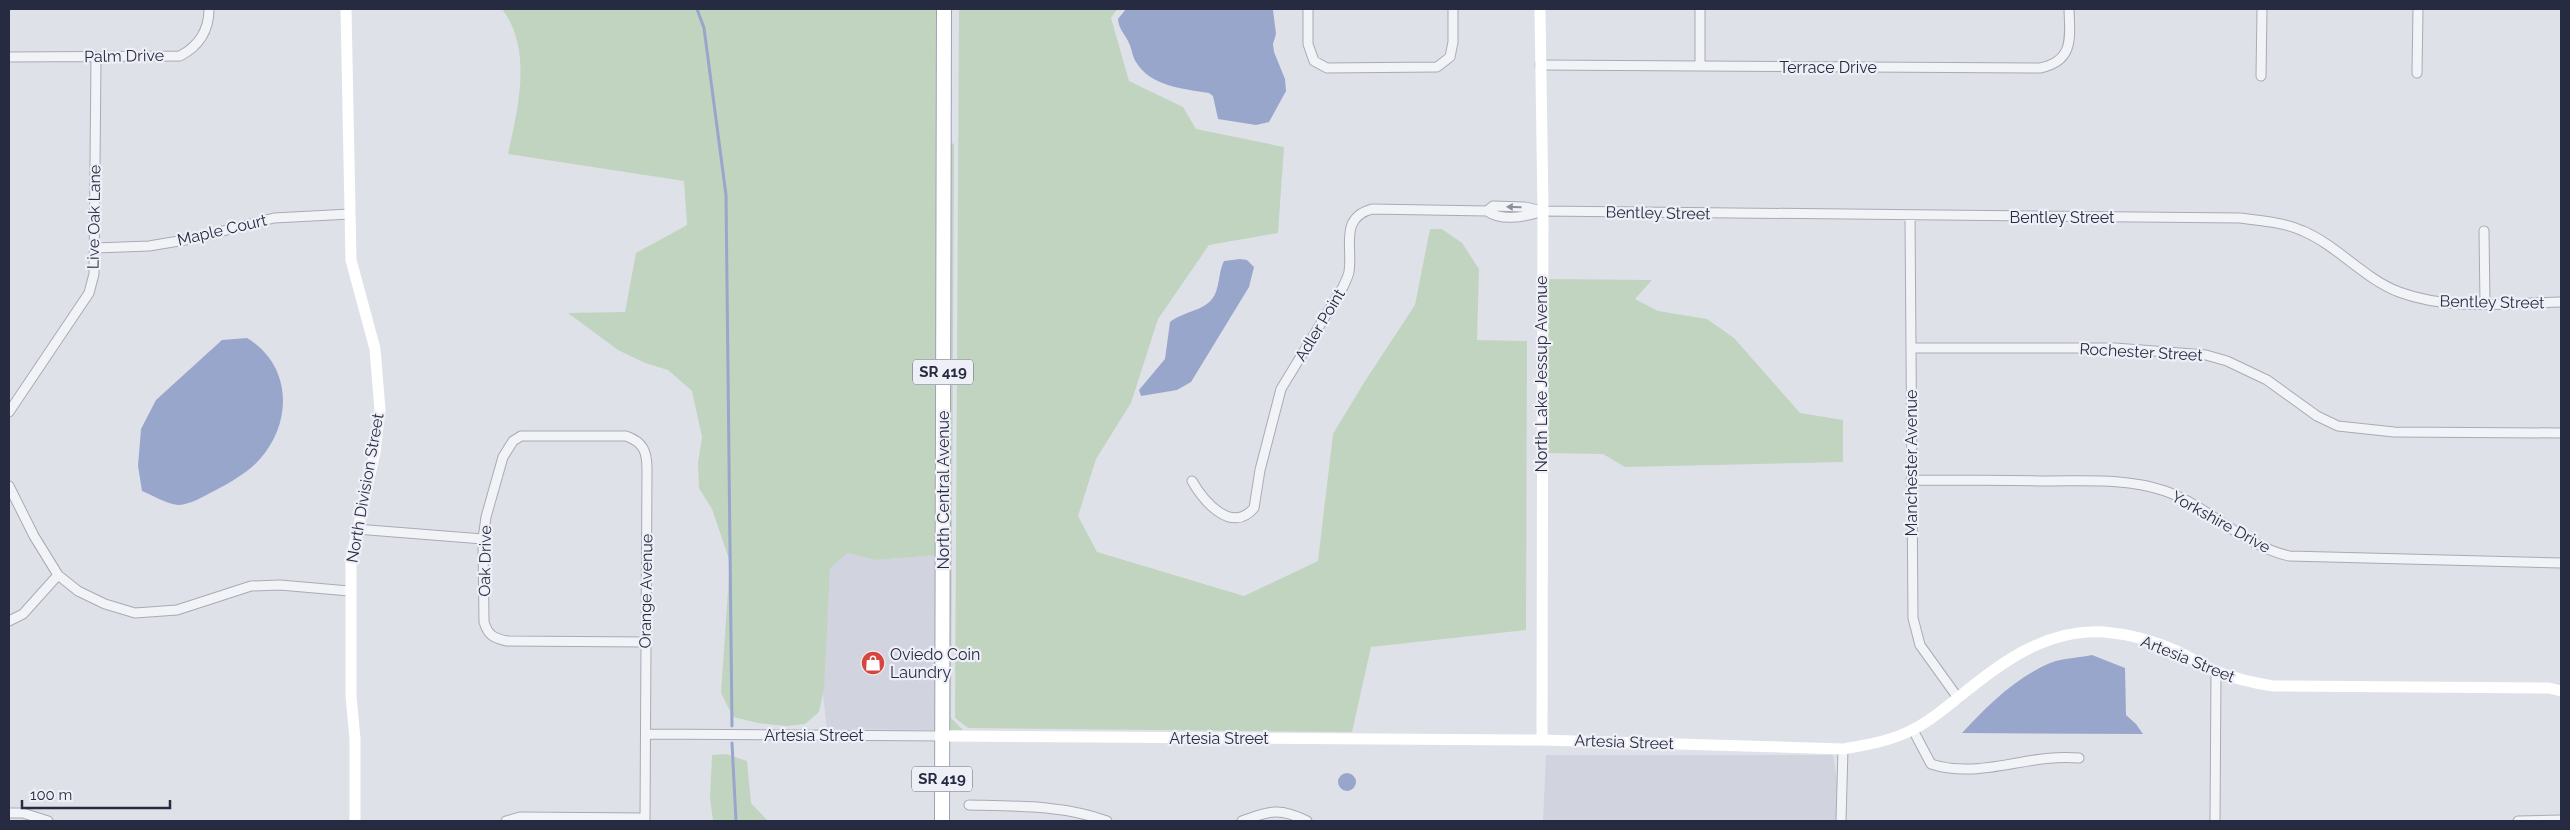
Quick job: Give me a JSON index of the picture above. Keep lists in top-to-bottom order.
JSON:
{
  "streets": {
    "main road": ["SR 419", "North Central Avenue"],
    "street": [
      "Palm Drive",
      "Terrace Drive",
      "Bentley Street",
      "Live Oak Lane",
      "Maple Court",
      "Adler Point",
      "Rochester Street",
      "North Lake Jessup Avenue",
      "Manchester Avenue",
      "North Division Street",
      "Yorkshire Drive",
      "Oak Drive",
      "Orange Avenue",
      "Artesia Street"
    ]
  },
  "crossings": [
    ["Palm Drive", "Live Oak Lane"],
    ["Terrace Drive", "North Lake Jessup Avenue"],
    ["Bentley Street", "Adler Point"],
    ["Bentley Street", "North Lake Jessup Avenue"],
    ["Bentley Street", "Manchester Avenue"],
    ["Live Oak Lane", "Maple Court"],
    ["Maple Court", "North Division Street"],
    ["Adler Point", "North Lake Jessup Avenue"],
    ["Rochester Street", "Manchester Avenue"],
    ["North Lake Jessup Avenue", "Artesia Street"],
    ["Manchester Avenue", "Yorkshire Drive"],
    ["Manchester Avenue", "Artesia Street"],
    ["North Central Avenue", "Artesia Street"],
    ["Oak Drive", "Orange Avenue"],
    ["Orange Avenue", "Artesia Street"]
  ],
  "places": {
    "shop": ["Oviedo Coin Laundry"]
  },
  "scale_bar": "100 m"
}
